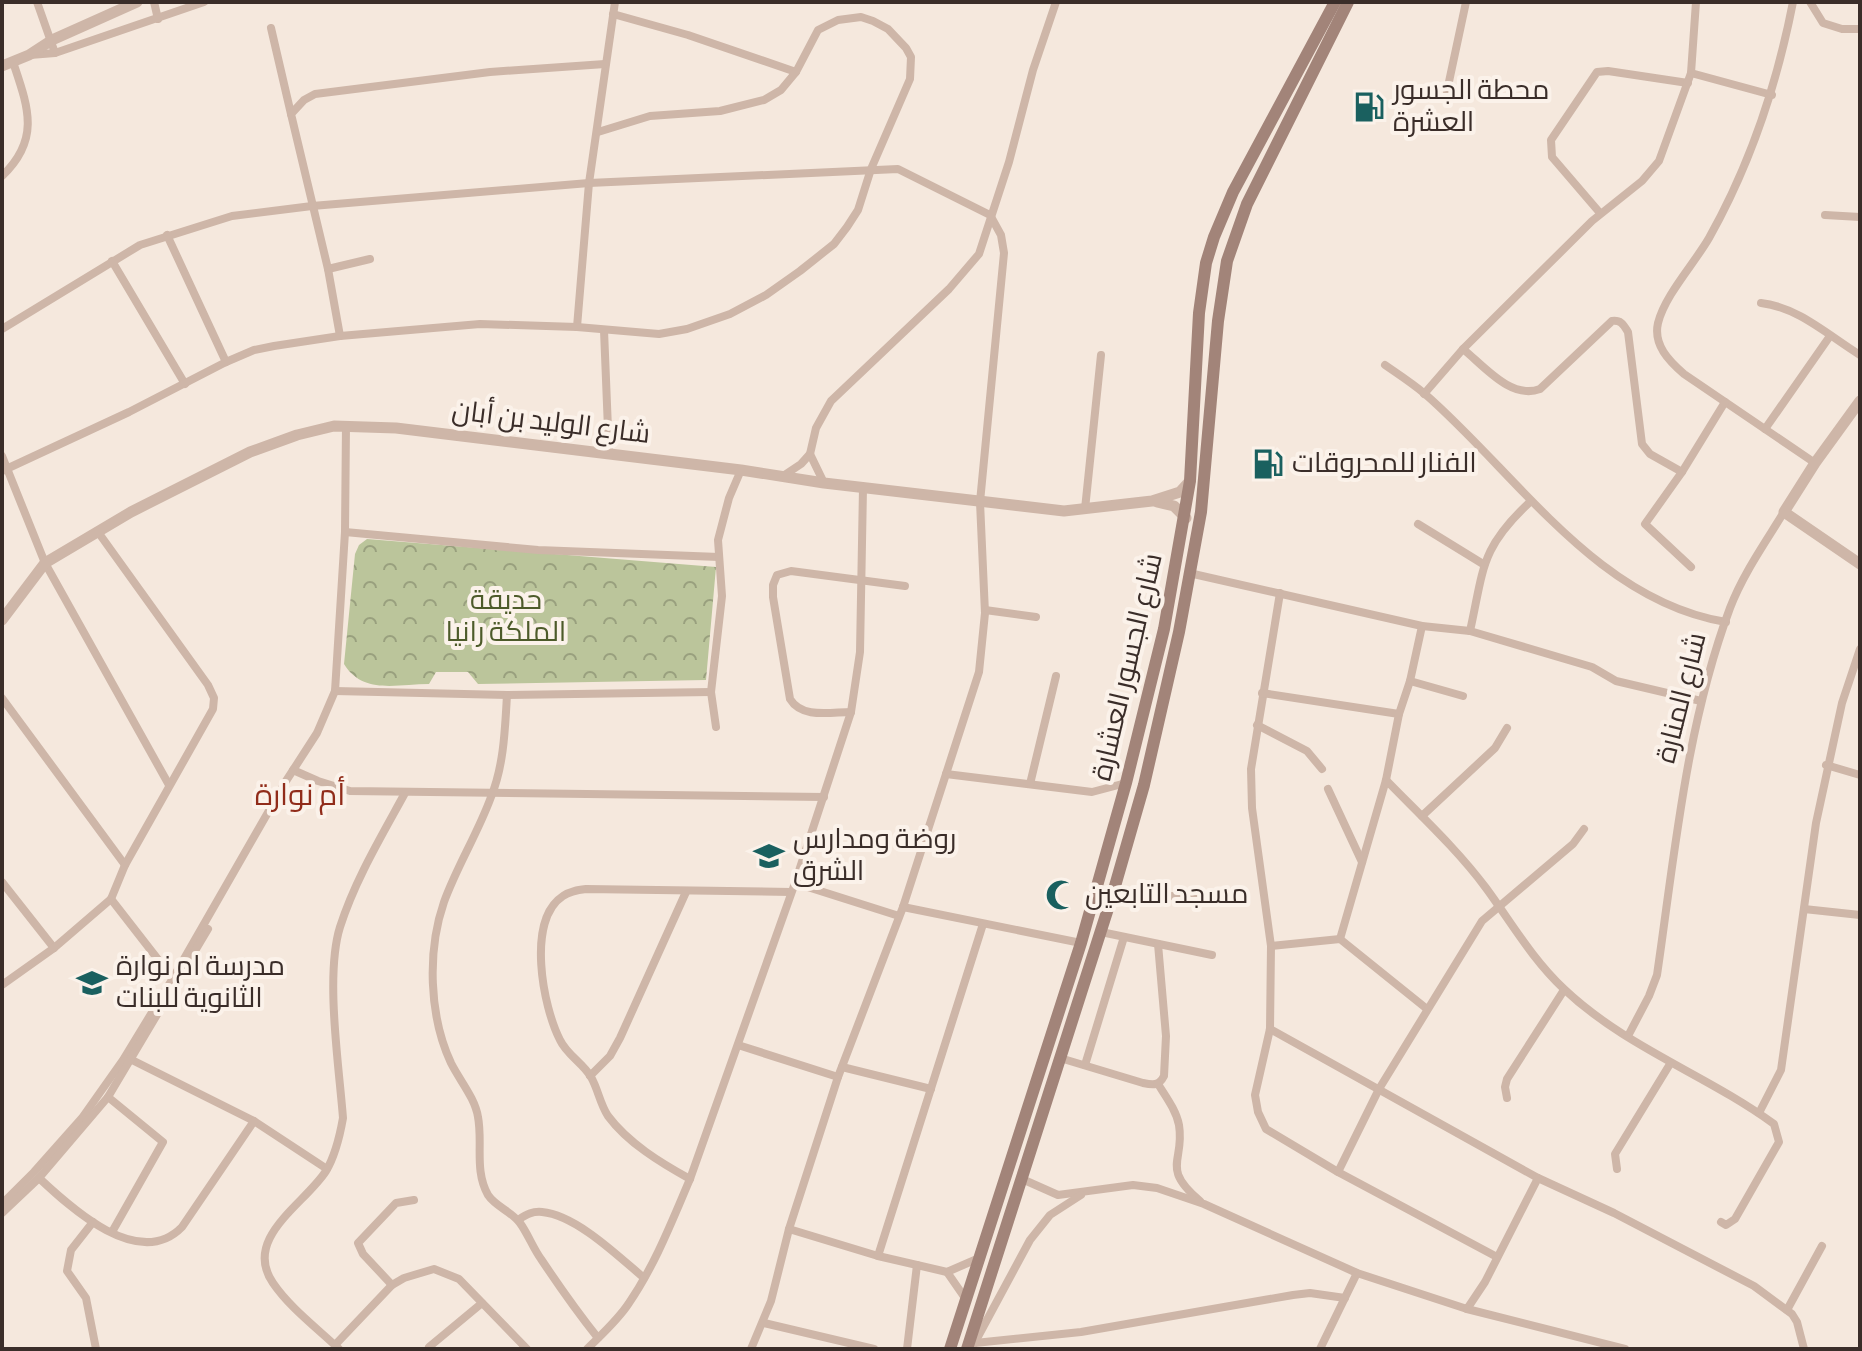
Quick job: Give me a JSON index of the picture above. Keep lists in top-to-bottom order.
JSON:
{
  "streets": {
    "main road": ["شارع الجسور العشارة"],
    "street": ["شارع الوليد بن أبان", "شارع المنارة"]
  },
  "crossings": [
    ["شارع الوليد بن أبان", "شارع الجسور العشارة"]
  ],
  "districts": ["أم نوارة"],
  "parks": ["حديقة الملكة رانيا"],
  "places": {
    "fuel station": ["محطة الجسور العشرة", "الفنار للمحروقات"],
    "school or university": ["روضة ومدارس الشرق", "مدرسة ام نوارة الثانوية للبنات"],
    "mosque": ["مسجد التابعين"]
  }
}
